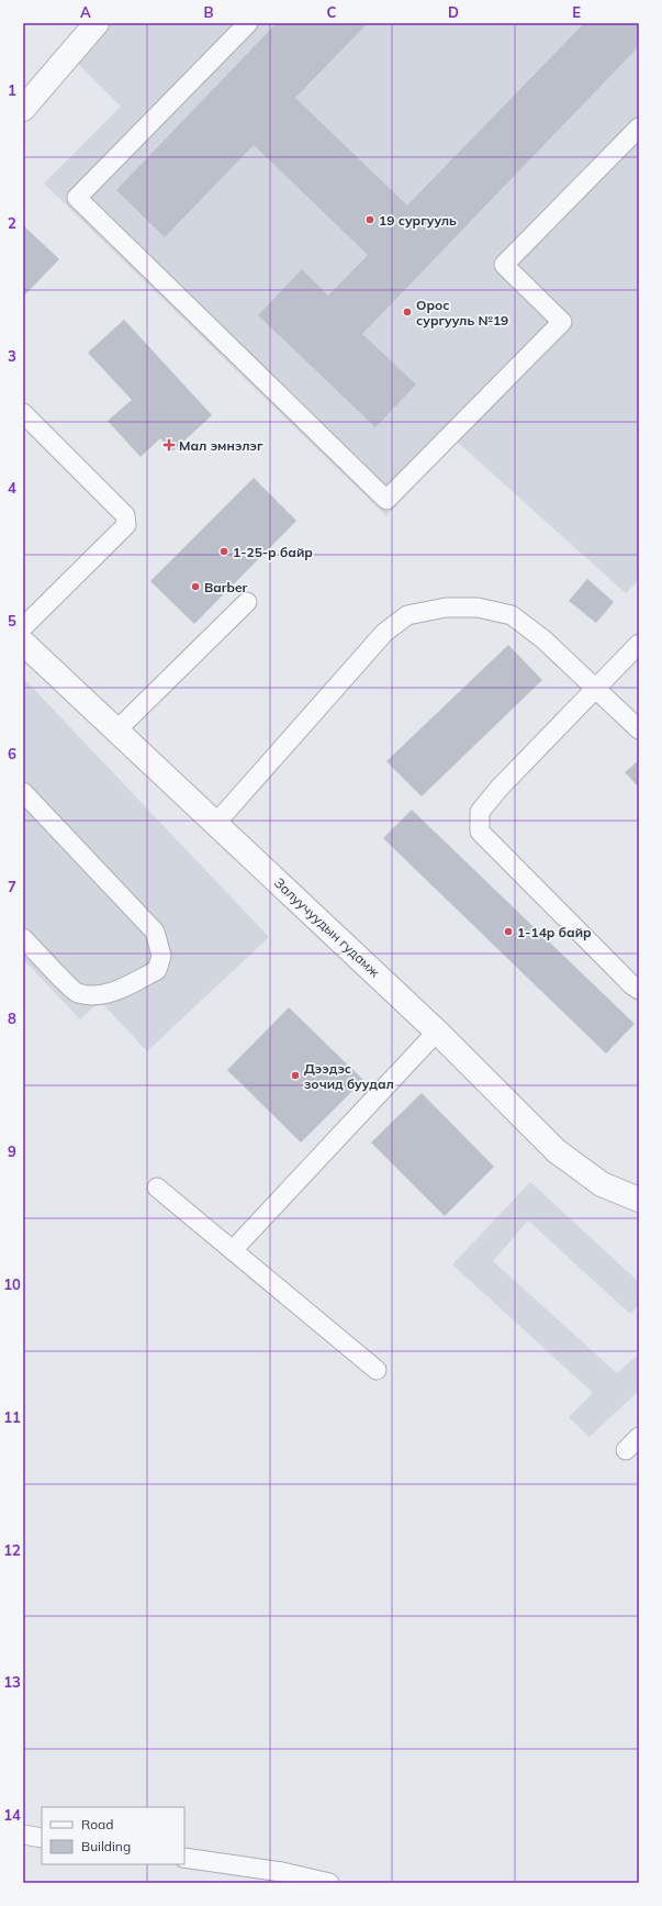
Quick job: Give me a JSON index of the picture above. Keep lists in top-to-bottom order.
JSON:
{
  "streets": {
    "street": ["Залуучуудын гудамж"]
  },
  "places": {
    "other": [
      "19 сургууль",
      "Орос сургууль №19",
      "1-25-р байр",
      "Barber",
      "1-14р байр",
      "Дээдэс зочид буудал"
    ],
    "health": ["Мал эмнэлэг"]
  },
  "legend": ["Road", "Building"],
  "grid": {
    "columns": [
      "A",
      "B",
      "C",
      "D",
      "E"
    ],
    "rows": [
      "1",
      "2",
      "3",
      "4",
      "5",
      "6",
      "7",
      "8",
      "9",
      "10",
      "11",
      "12",
      "13",
      "14"
    ]
  }
}
